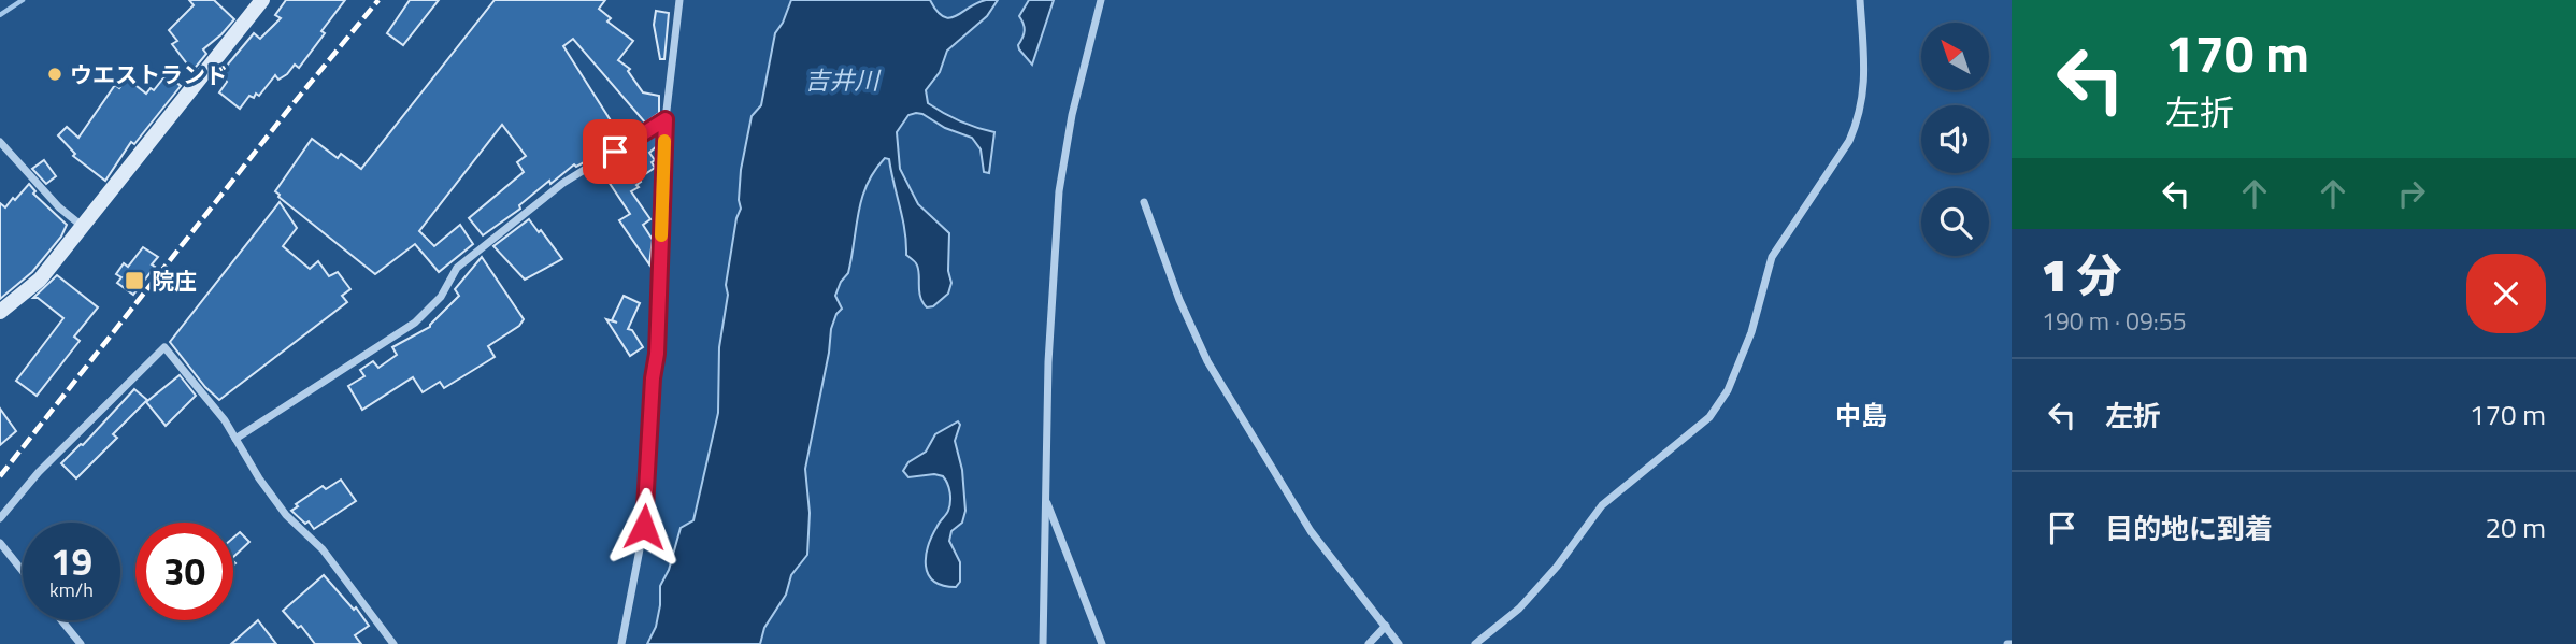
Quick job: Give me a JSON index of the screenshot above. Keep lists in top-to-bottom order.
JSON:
{
  "districts": ["中島"],
  "water": ["吉井川"],
  "places": {
    "other": ["ウエストランド"],
    "transit": ["院庄"]
  },
  "north": "top left",
  "page": {
    "turn": ["170 m", "左折"],
    "heading": ["1 分", "190 m · 09:55"],
    "list": [
      {
        "name": "左折",
        "value": "170 m"
      },
      {
        "name": "目的地に到着",
        "value": "20 m"
      }
    ],
    "speed": "19 km/h",
    "limit": "30"
  }
}
